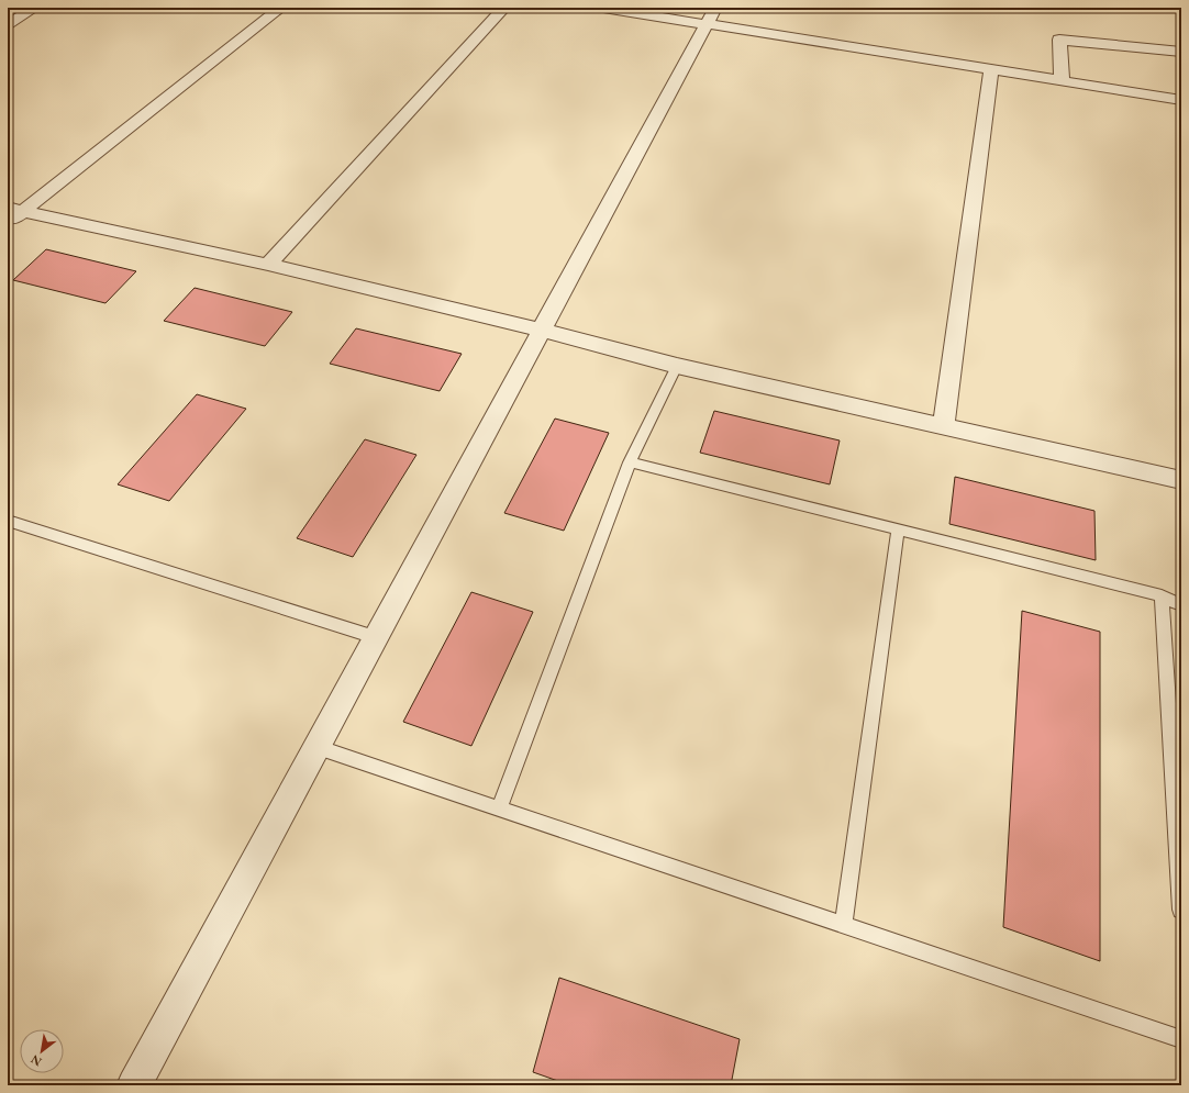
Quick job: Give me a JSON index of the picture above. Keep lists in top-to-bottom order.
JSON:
{
  "north": "bottom left"
}
